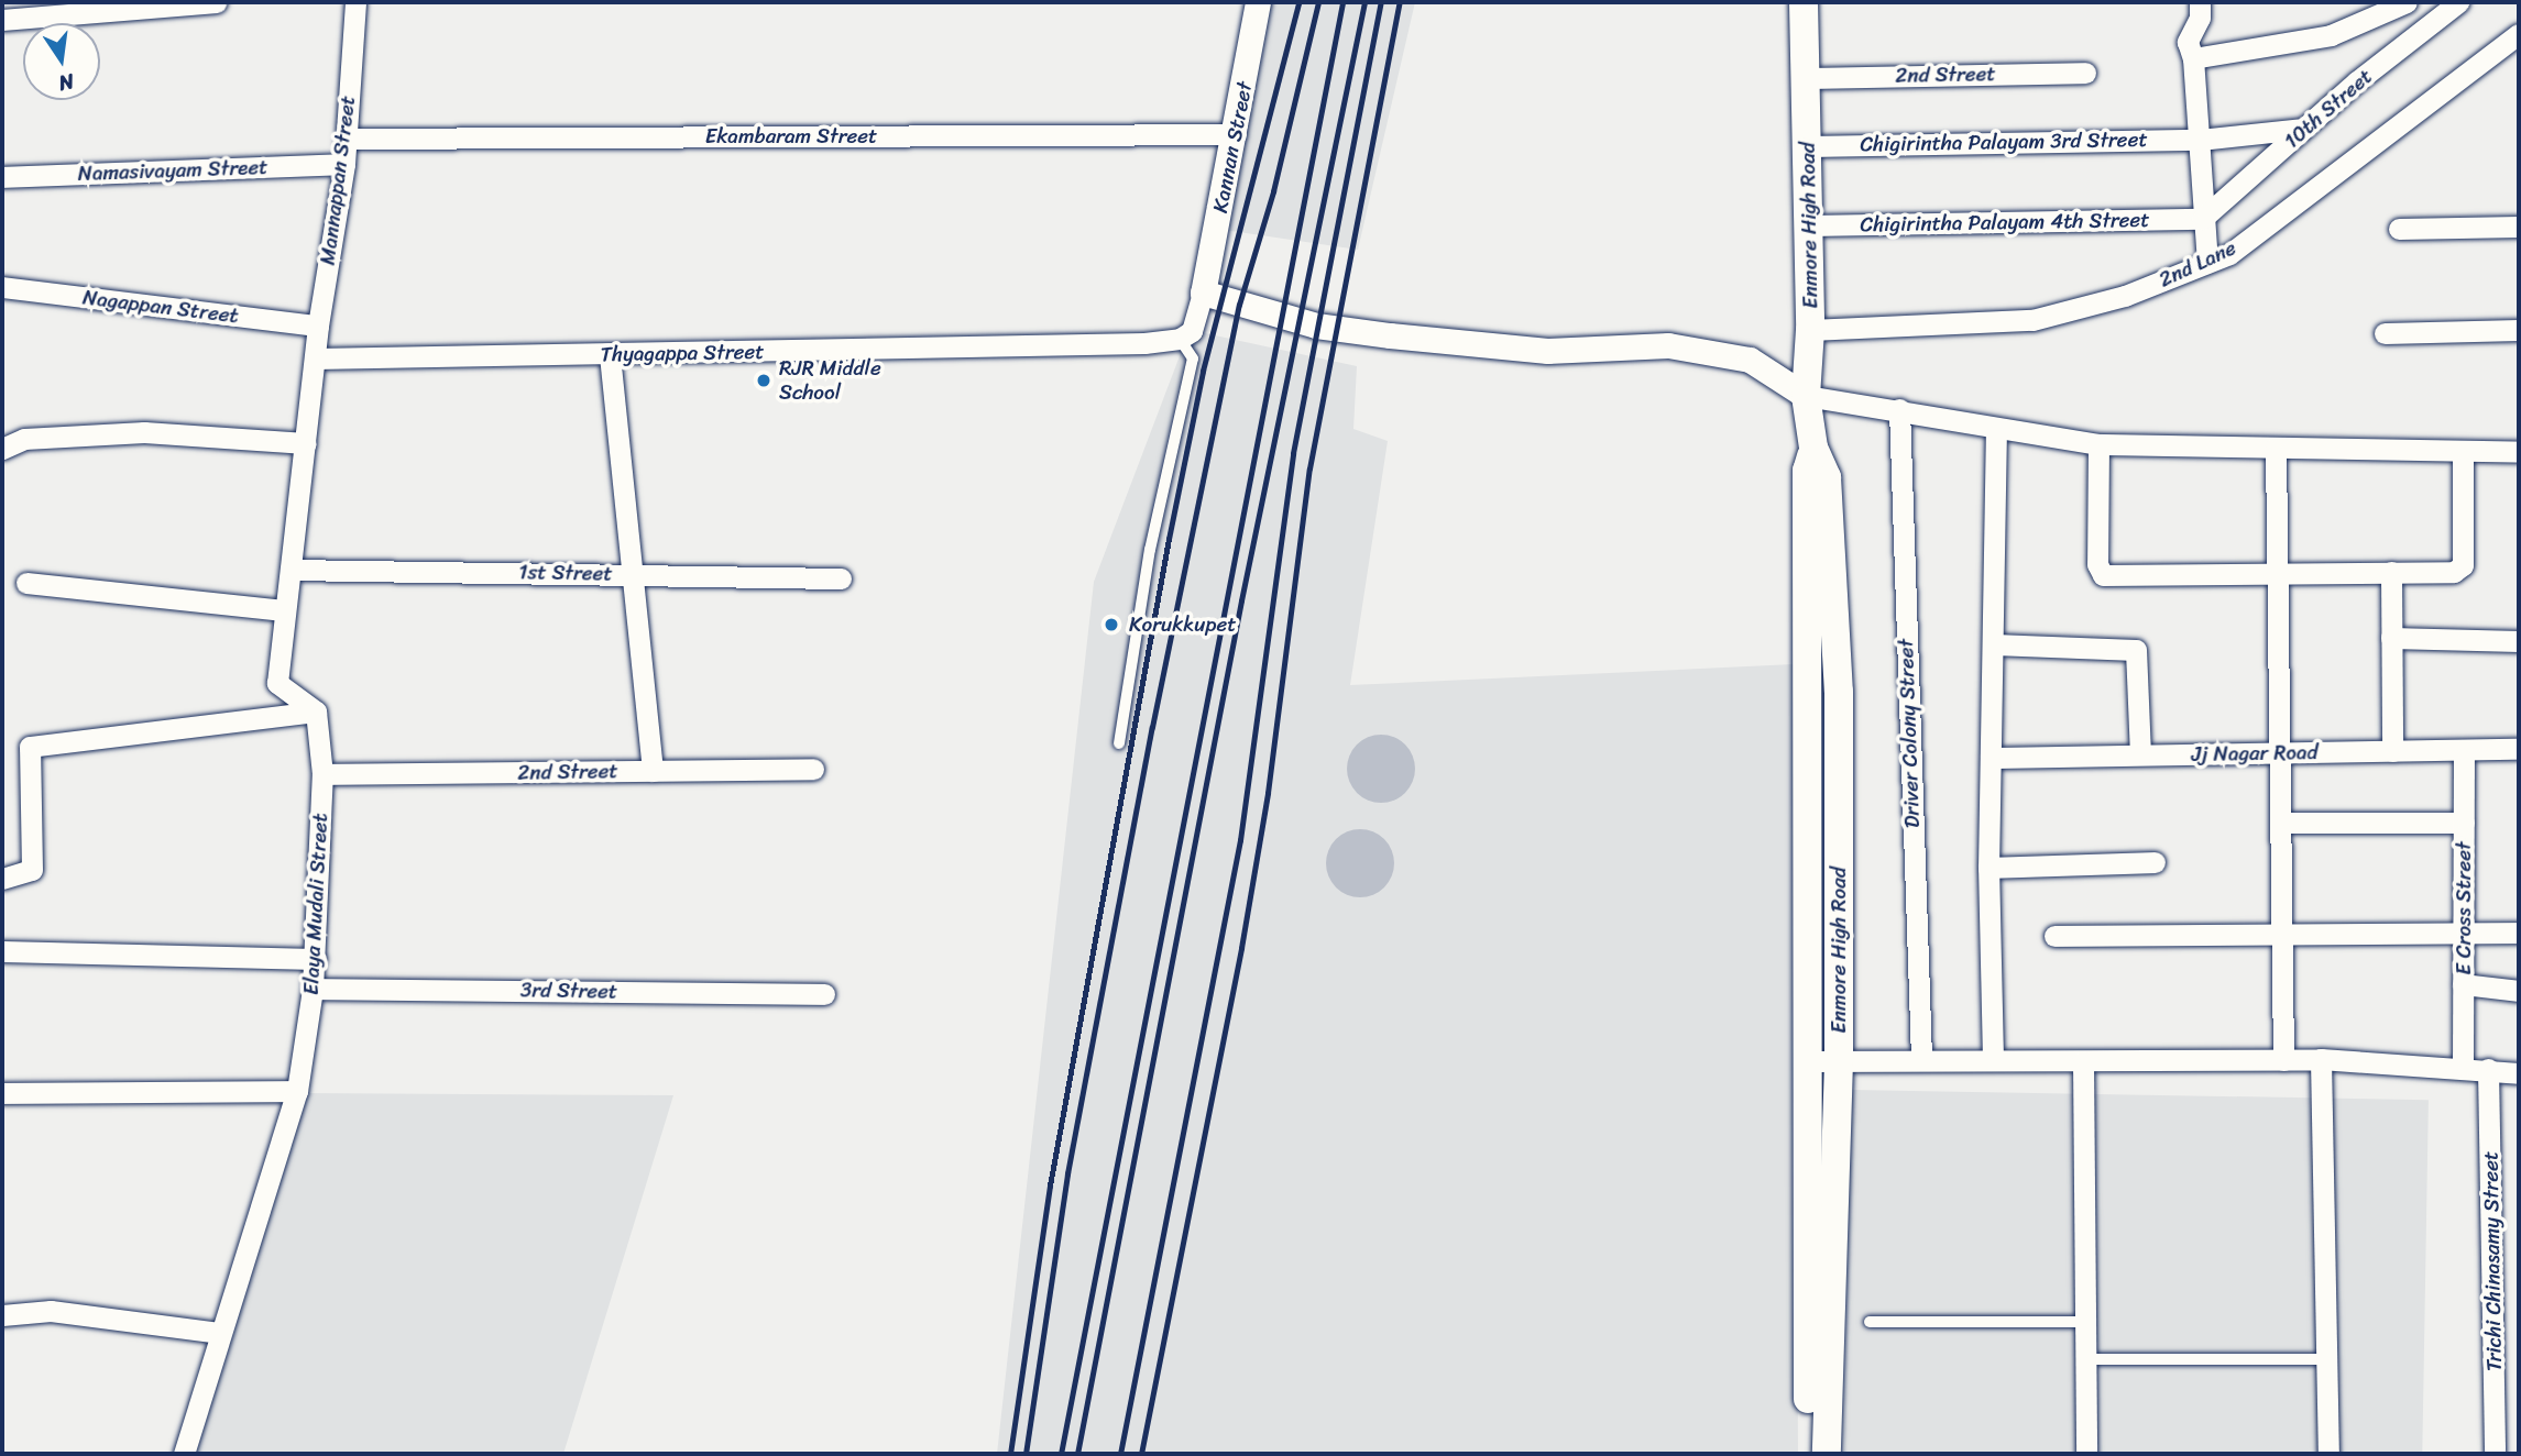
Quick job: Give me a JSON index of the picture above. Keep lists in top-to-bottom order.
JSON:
{
  "streets": {
    "main road": ["Enmore High Road"],
    "street": [
      "2nd Street",
      "10th Street",
      "Ekambaram Street",
      "Chigirintha Palayam 3rd Street",
      "Kannan Street",
      "Namasivayam Street",
      "Mannappan Street",
      "Chigirintha Palayam 4th Street",
      "2nd Lane",
      "Nagappan Street",
      "Thyagappa Street",
      "1st Street",
      "Driver Colony Street",
      "Jj Nagar Road",
      "Elaya Mudali Street",
      "E Cross Street",
      "3rd Street",
      "Trichi Chinasamy Street"
    ]
  },
  "crossings": [
    ["2nd Street", "Enmore High Road"],
    ["2nd Street", "Elaya Mudali Street"],
    ["10th Street", "Chigirintha Palayam 3rd Street"],
    ["10th Street", "Chigirintha Palayam 4th Street"],
    ["Ekambaram Street", "Kannan Street"],
    ["Ekambaram Street", "Mannappan Street"],
    ["Chigirintha Palayam 3rd Street", "Enmore High Road"],
    ["Namasivayam Street", "Mannappan Street"],
    ["Mannappan Street", "Nagappan Street"],
    ["Mannappan Street", "Thyagappa Street"],
    ["Chigirintha Palayam 4th Street", "Enmore High Road"],
    ["Enmore High Road", "2nd Lane"],
    ["Jj Nagar Road", "E Cross Street"],
    ["Elaya Mudali Street", "3rd Street"]
  ],
  "places": ["RJR Middle School", "Korukkupet"],
  "north": "bottom"
}
